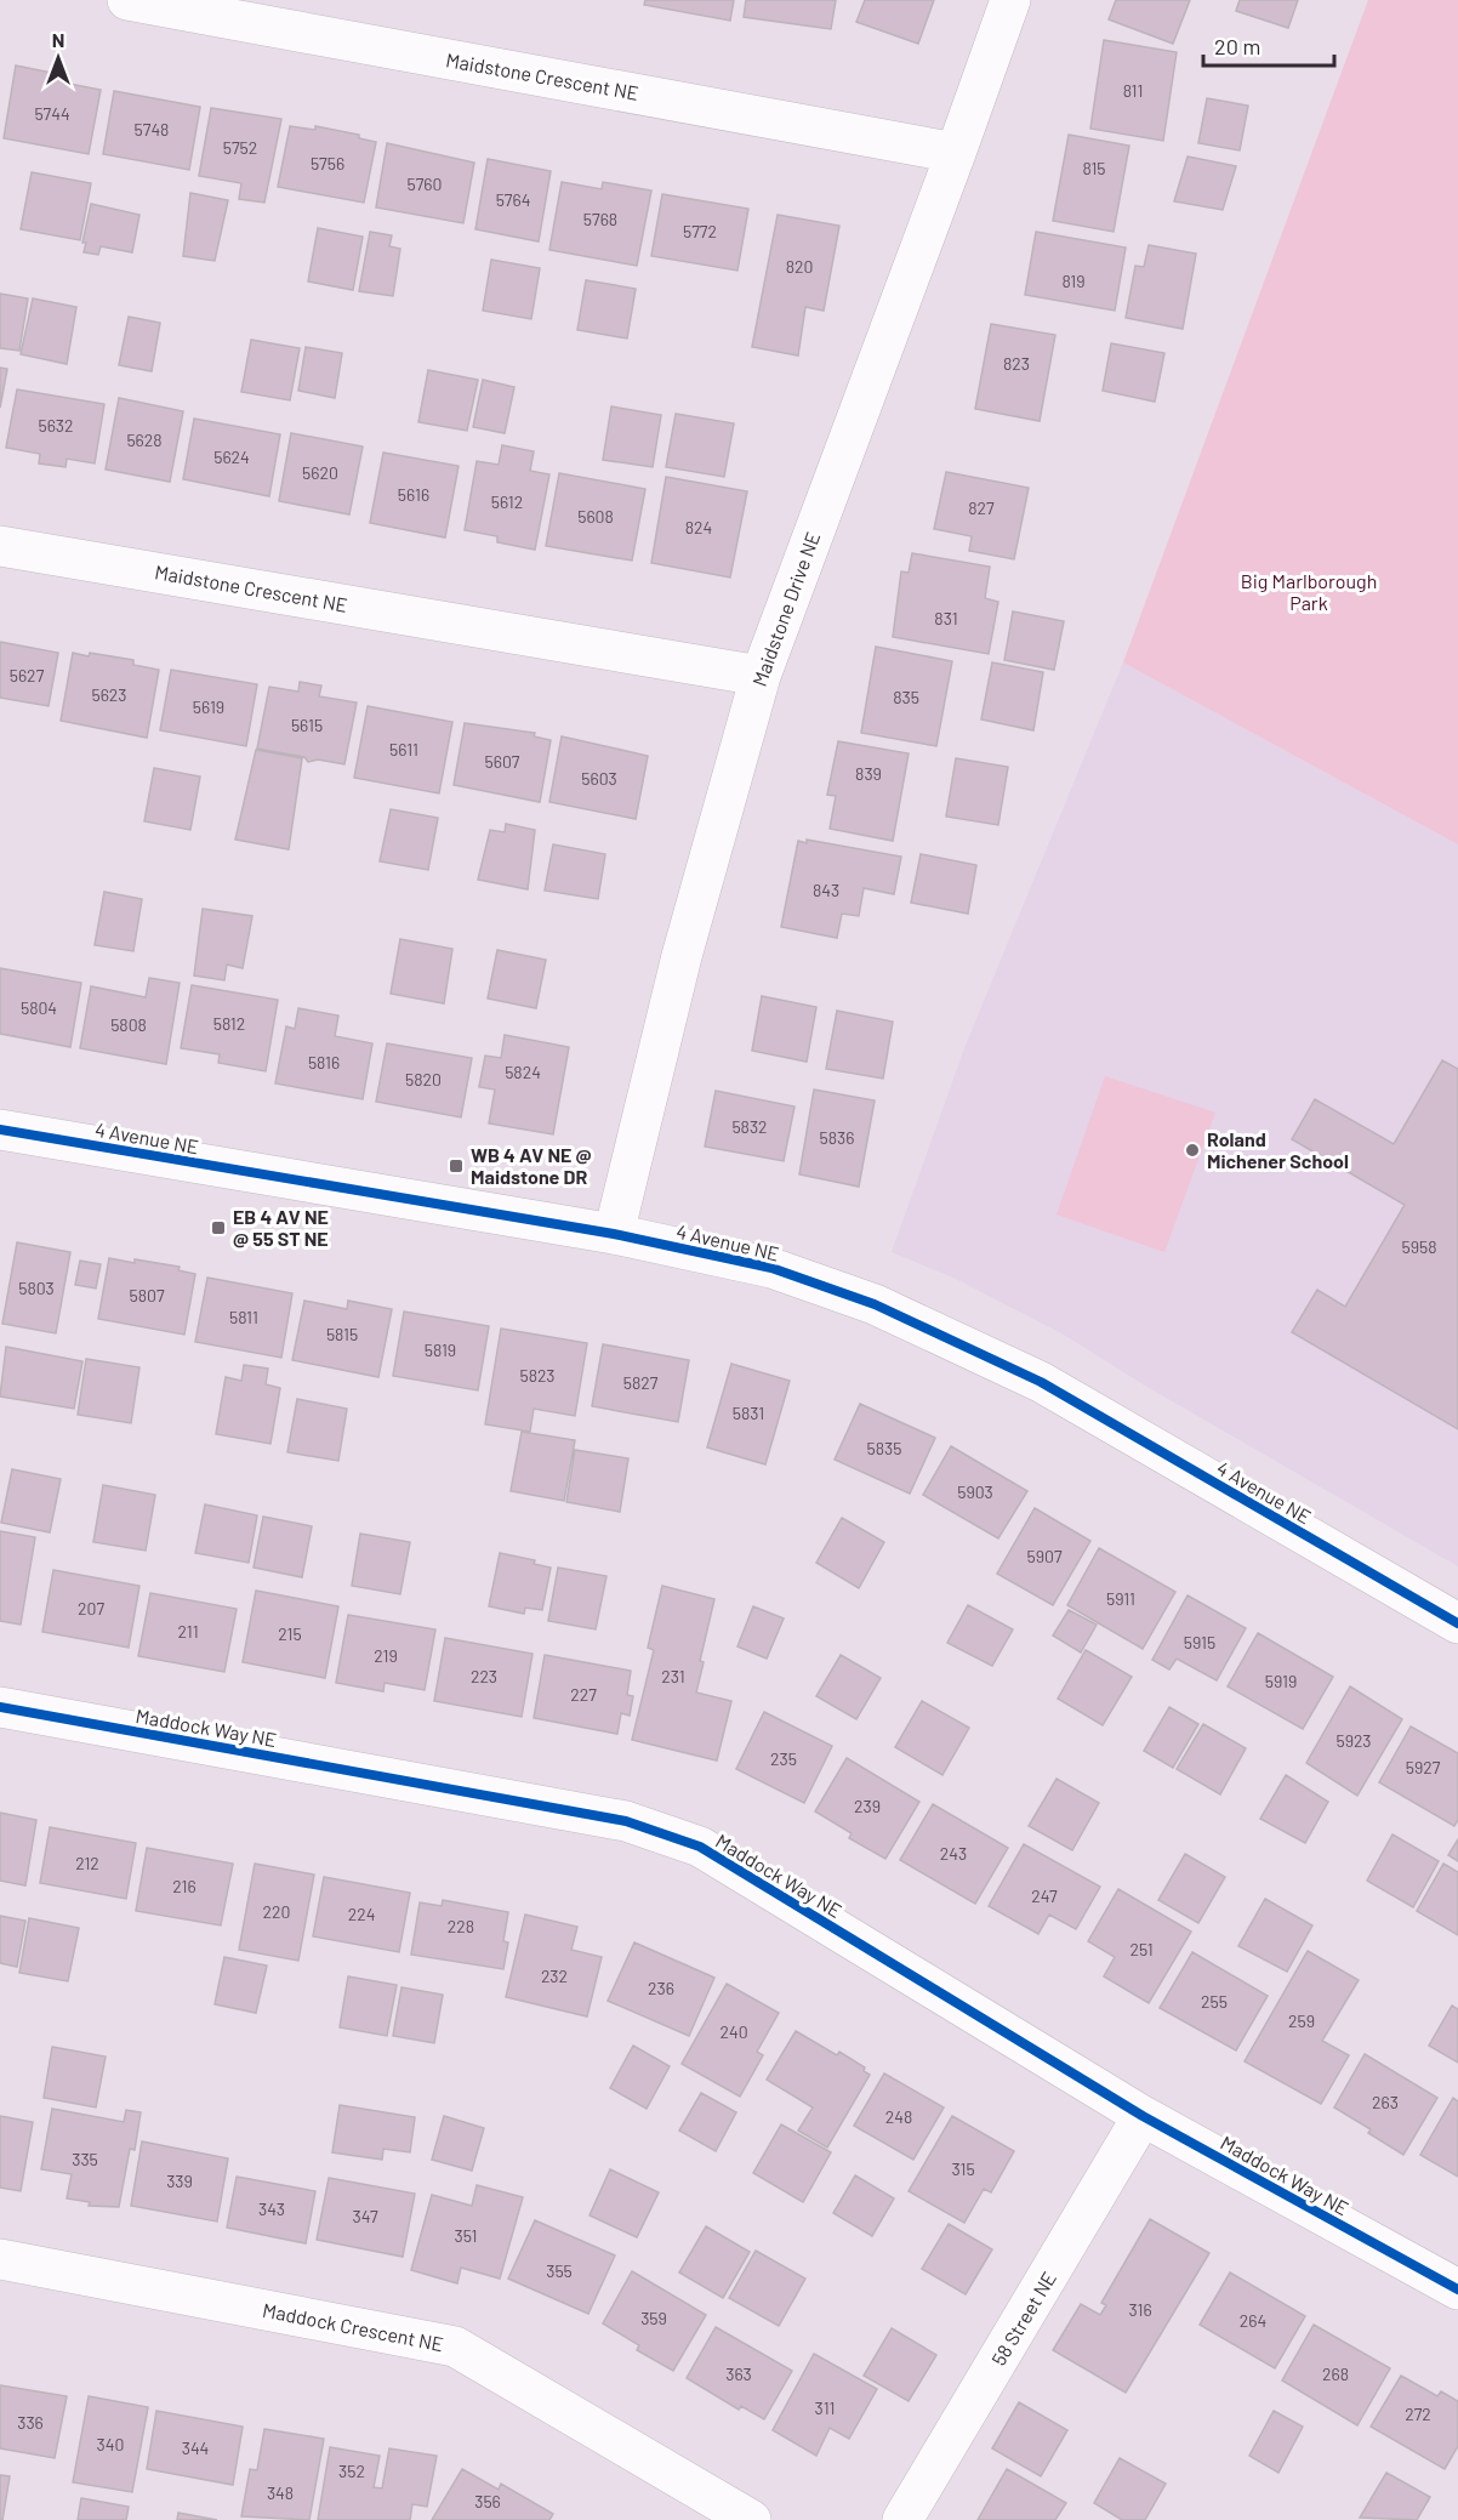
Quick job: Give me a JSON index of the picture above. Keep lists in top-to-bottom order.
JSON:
{
  "streets": {
    "street": [
      "Maidstone Crescent NE",
      "Maidstone Drive NE",
      "4 Avenue NE",
      "Maddock Way NE",
      "58 Street NE",
      "Maddock Crescent NE"
    ]
  },
  "crossings": [
    ["Maidstone Crescent NE", "Maidstone Drive NE"],
    ["Maidstone Drive NE", "4 Avenue NE"],
    ["Maddock Way NE", "58 Street NE"]
  ],
  "parks": ["Big Marlborough Park"],
  "places": {
    "other": ["Roland Michener School"],
    "transit": ["WB 4 AV NE @ Maidstone DR", "EB 4 AV NE @ 55 ST NE"]
  },
  "house_numbers": [
    "811",
    "5744",
    "5748",
    "5752",
    "5756",
    "815",
    "5760",
    "5764",
    "5768",
    "5772",
    "820",
    "819",
    "823",
    "5632",
    "5628",
    "5624",
    "5620",
    "5616",
    "5612",
    "827",
    "5608",
    "824",
    "831",
    "5627",
    "5623",
    "835",
    "5619",
    "5615",
    "5611",
    "5607",
    "839",
    "5603",
    "843",
    "5804",
    "5812",
    "5808",
    "5816",
    "5824",
    "5820",
    "5832",
    "5836",
    "5958",
    "5803",
    "5807",
    "5811",
    "5815",
    "5819",
    "5823",
    "5827",
    "5831",
    "5835",
    "5903",
    "5907",
    "5911",
    "207",
    "211",
    "215",
    "5915",
    "219",
    "223",
    "231",
    "5919",
    "227",
    "5923",
    "235",
    "5927",
    "239",
    "243",
    "212",
    "216",
    "247",
    "220",
    "224",
    "228",
    "251",
    "232",
    "236",
    "255",
    "259",
    "240",
    "263",
    "248",
    "335",
    "315",
    "339",
    "343",
    "347",
    "351",
    "355",
    "316",
    "359",
    "264",
    "363",
    "268",
    "311",
    "272",
    "336",
    "340",
    "344",
    "352",
    "348",
    "356"
  ],
  "scale_bar": "20 m",
  "north": "top"
}
